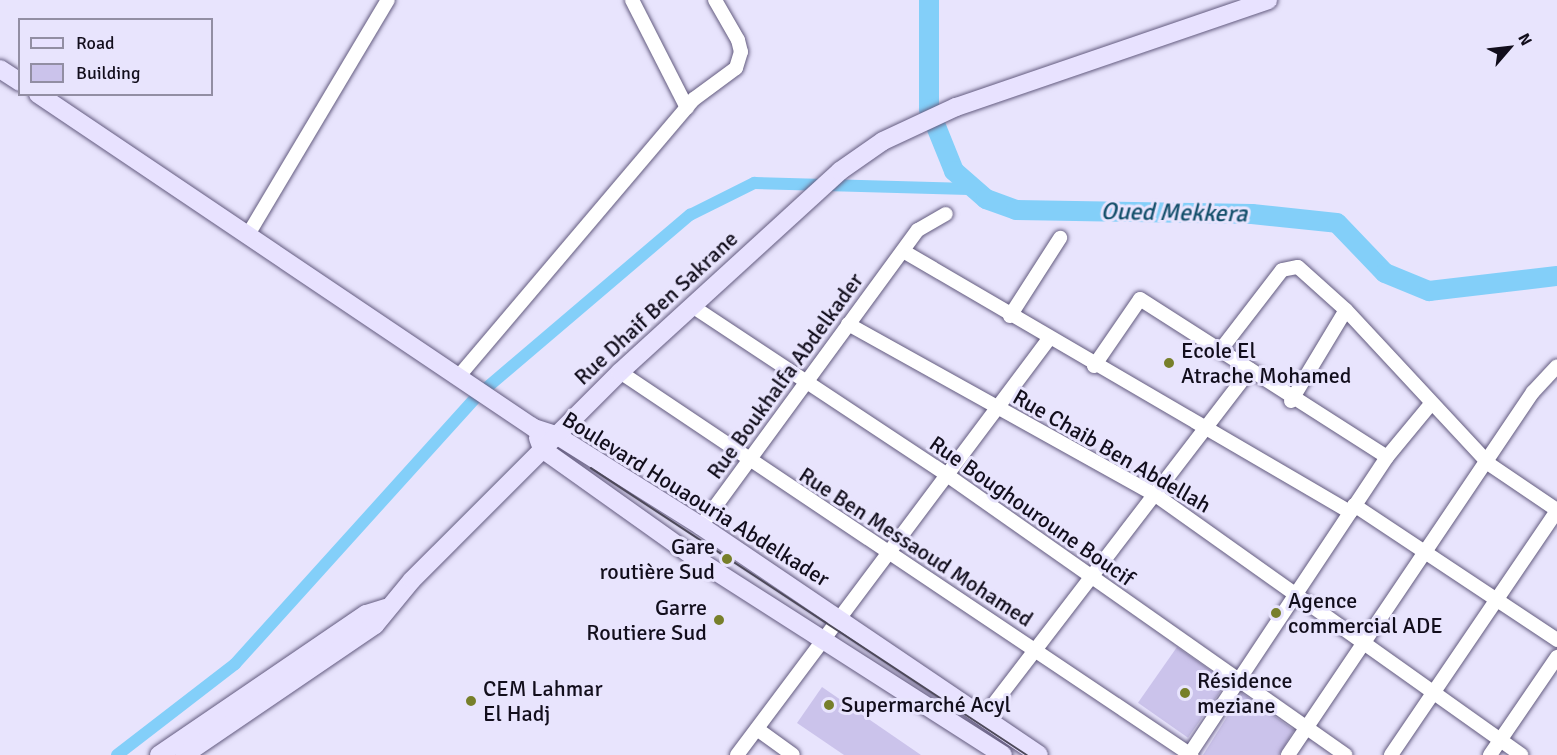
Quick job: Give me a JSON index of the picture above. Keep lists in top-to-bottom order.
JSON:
{
  "streets": {
    "main road": ["Rue Dhaif Ben Sakrane", "Boulevard Houaouria Abdelkader"],
    "street": [
      "Rue Boukhalfa Abdelkader",
      "Rue Chaib Ben Abdellah",
      "Rue Boughouroune Boucif",
      "Rue Ben Messaoud Mohamed"
    ]
  },
  "crossings": [
    ["Rue Dhaif Ben Sakrane", "Boulevard Houaouria Abdelkader"],
    ["Rue Dhaif Ben Sakrane", "Rue Boughouroune Boucif"],
    ["Rue Dhaif Ben Sakrane", "Rue Ben Messaoud Mohamed"],
    ["Rue Boukhalfa Abdelkader", "Rue Chaib Ben Abdellah"],
    ["Rue Boukhalfa Abdelkader", "Boulevard Houaouria Abdelkader"],
    ["Rue Boukhalfa Abdelkader", "Rue Boughouroune Boucif"],
    ["Rue Boukhalfa Abdelkader", "Rue Ben Messaoud Mohamed"]
  ],
  "water": ["Oued Mekkera"],
  "places": [
    "Ecole El Atrache Mohamed",
    "Gare routière Sud",
    "Agence commercial ADE",
    "Garre Routiere Sud",
    "Résidence meziane",
    "CEM Lahmar El Hadj",
    "Supermarché Acyl"
  ],
  "legend": ["Road", "Building"],
  "north": "top right"
}
